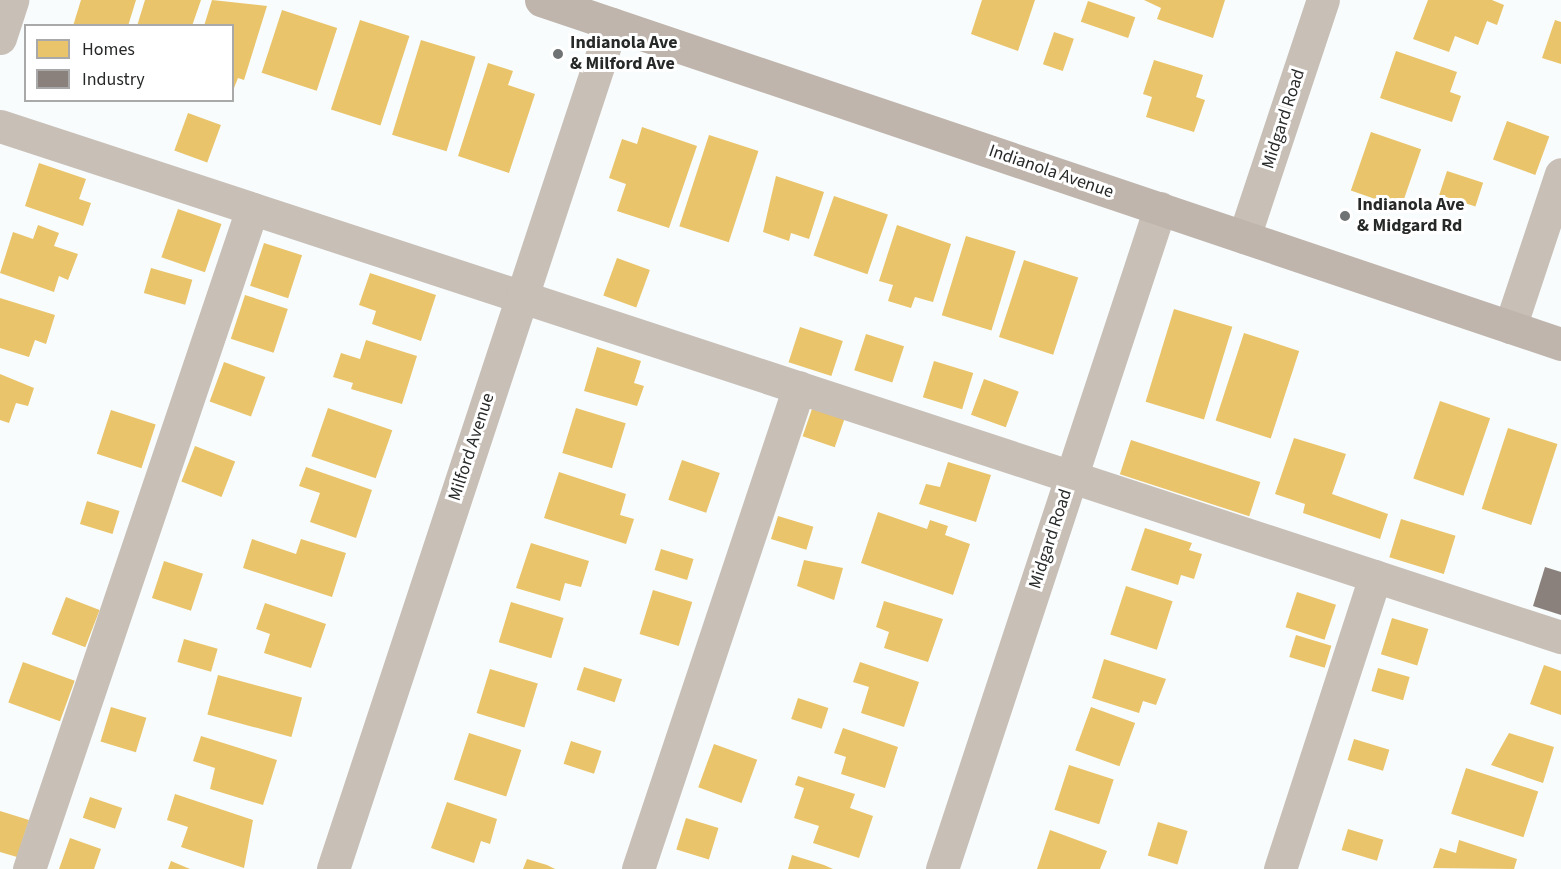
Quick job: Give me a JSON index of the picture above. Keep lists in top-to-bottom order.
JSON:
{
  "streets": {
    "main road": ["Indianola Avenue"],
    "street": ["Midgard Road", "Milford Avenue"]
  },
  "crossings": [
    ["Midgard Road", "Indianola Avenue"],
    ["Indianola Avenue", "Milford Avenue"]
  ],
  "places": ["Indianola Ave & Milford Ave", "Indianola Ave & Midgard Rd"],
  "legend": ["Homes", "Industry"]
}
